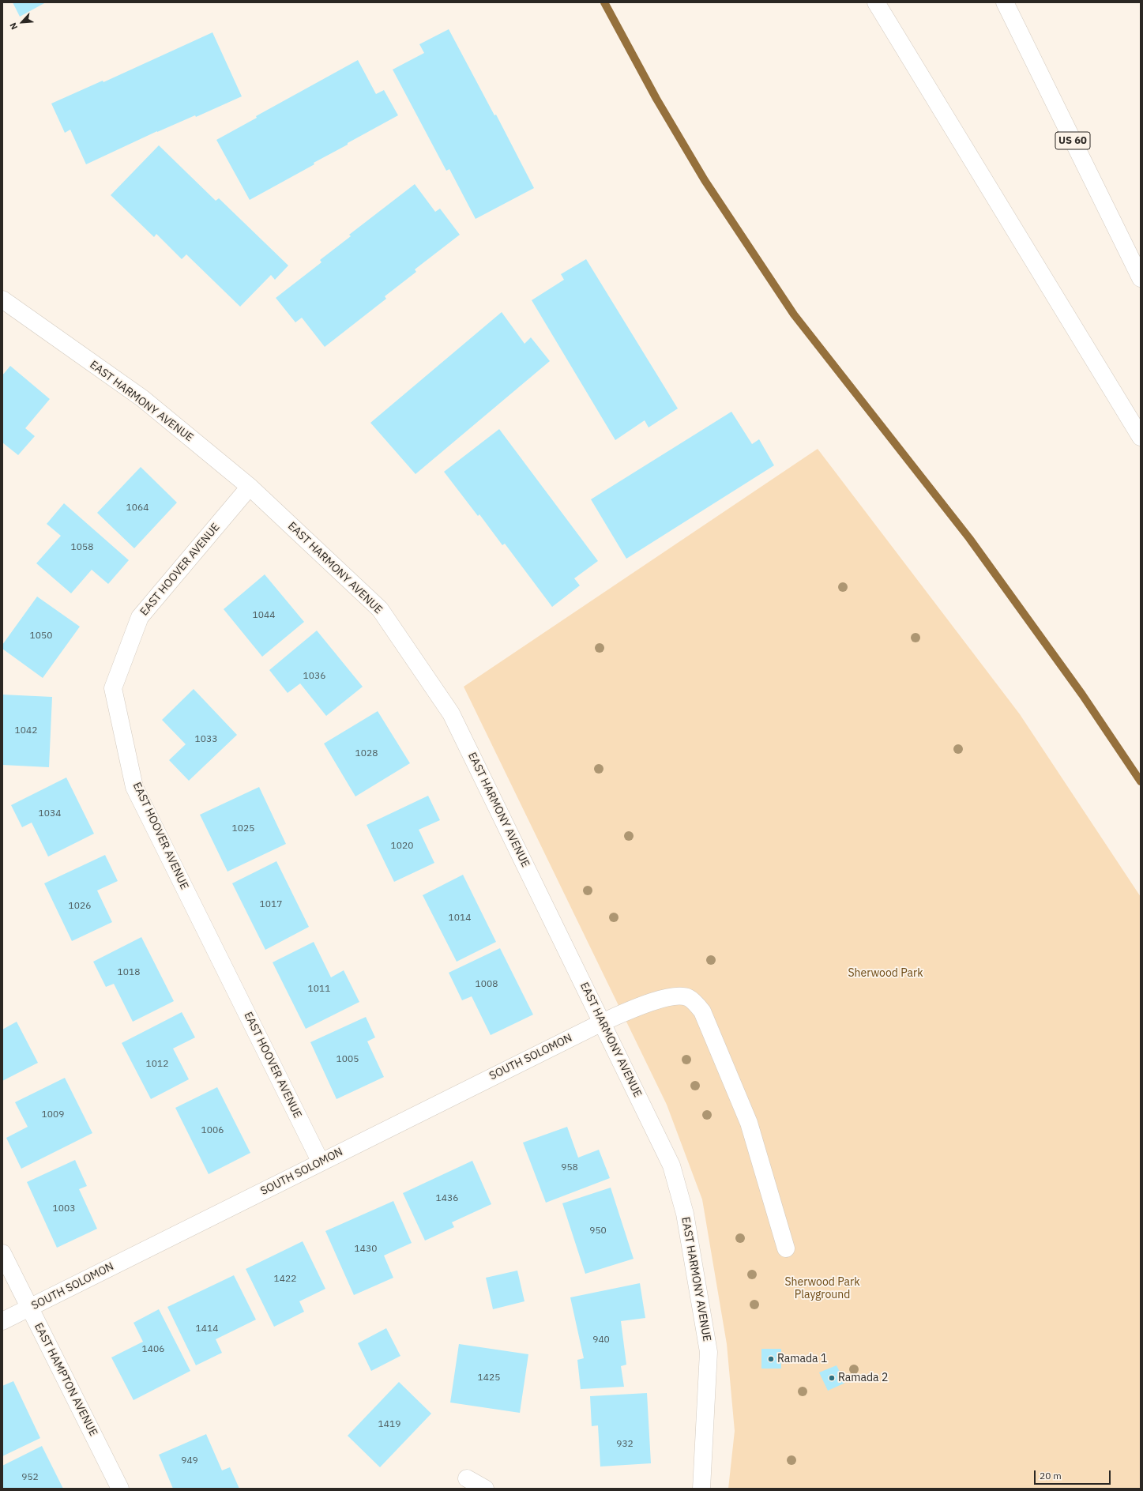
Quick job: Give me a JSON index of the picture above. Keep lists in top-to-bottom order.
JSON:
{
  "streets": {
    "main road": [
      "US 60",
      "EAST HARMONY AVENUE",
      "EAST HOOVER AVENUE",
      "SOUTH SOLOMON",
      "EAST HAMPTON AVENUE"
    ]
  },
  "crossings": [
    ["EAST HARMONY AVENUE", "EAST HOOVER AVENUE"],
    ["EAST HARMONY AVENUE", "SOUTH SOLOMON"],
    ["EAST HOOVER AVENUE", "SOUTH SOLOMON"],
    ["SOUTH SOLOMON", "EAST HAMPTON AVENUE"]
  ],
  "parks": ["Sherwood Park", "Sherwood Park Playground"],
  "places": ["Ramada 1", "Ramada 2"],
  "house_numbers": [
    "1064",
    "1058",
    "1044",
    "1050",
    "1036",
    "1042",
    "1033",
    "1028",
    "1034",
    "1025",
    "1020",
    "1017",
    "1026",
    "1014",
    "1018",
    "1008",
    "1011",
    "1005",
    "1012",
    "1009",
    "1006",
    "958",
    "1436",
    "1003",
    "950",
    "1430",
    "1422",
    "1414",
    "940",
    "1406",
    "1425",
    "1419",
    "932",
    "949",
    "952"
  ],
  "scale_bar": "20 m",
  "north": "bottom left"
}
